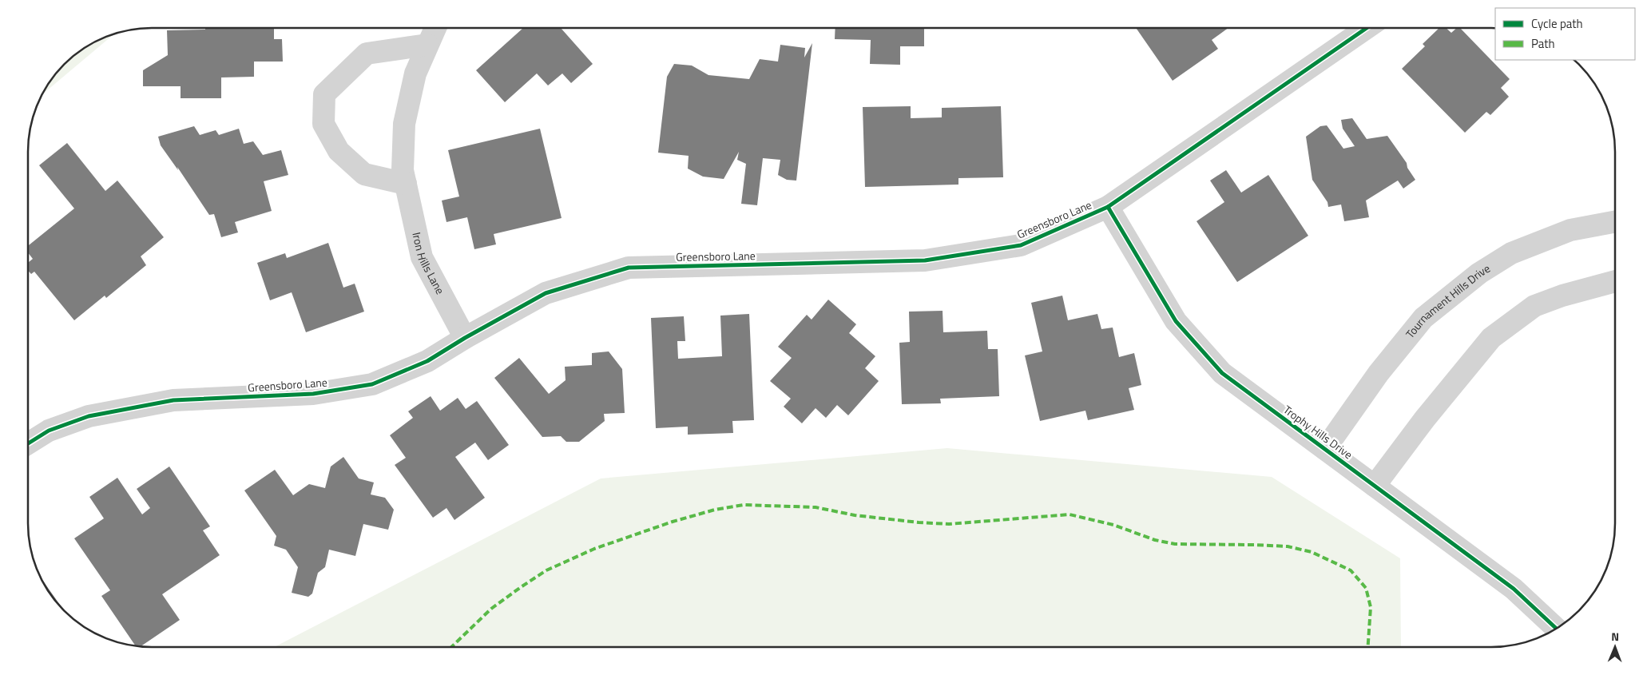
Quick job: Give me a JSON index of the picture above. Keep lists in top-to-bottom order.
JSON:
{
  "streets": {
    "street": [
      "Greensboro Lane",
      "Iron Hills Lane",
      "Tournament Hills Drive",
      "Trophy Hills Drive"
    ]
  },
  "crossings": [
    ["Greensboro Lane", "Iron Hills Lane"],
    ["Greensboro Lane", "Trophy Hills Drive"],
    ["Tournament Hills Drive", "Trophy Hills Drive"]
  ],
  "legend": ["Cycle path", "Path"],
  "north": "top"
}
